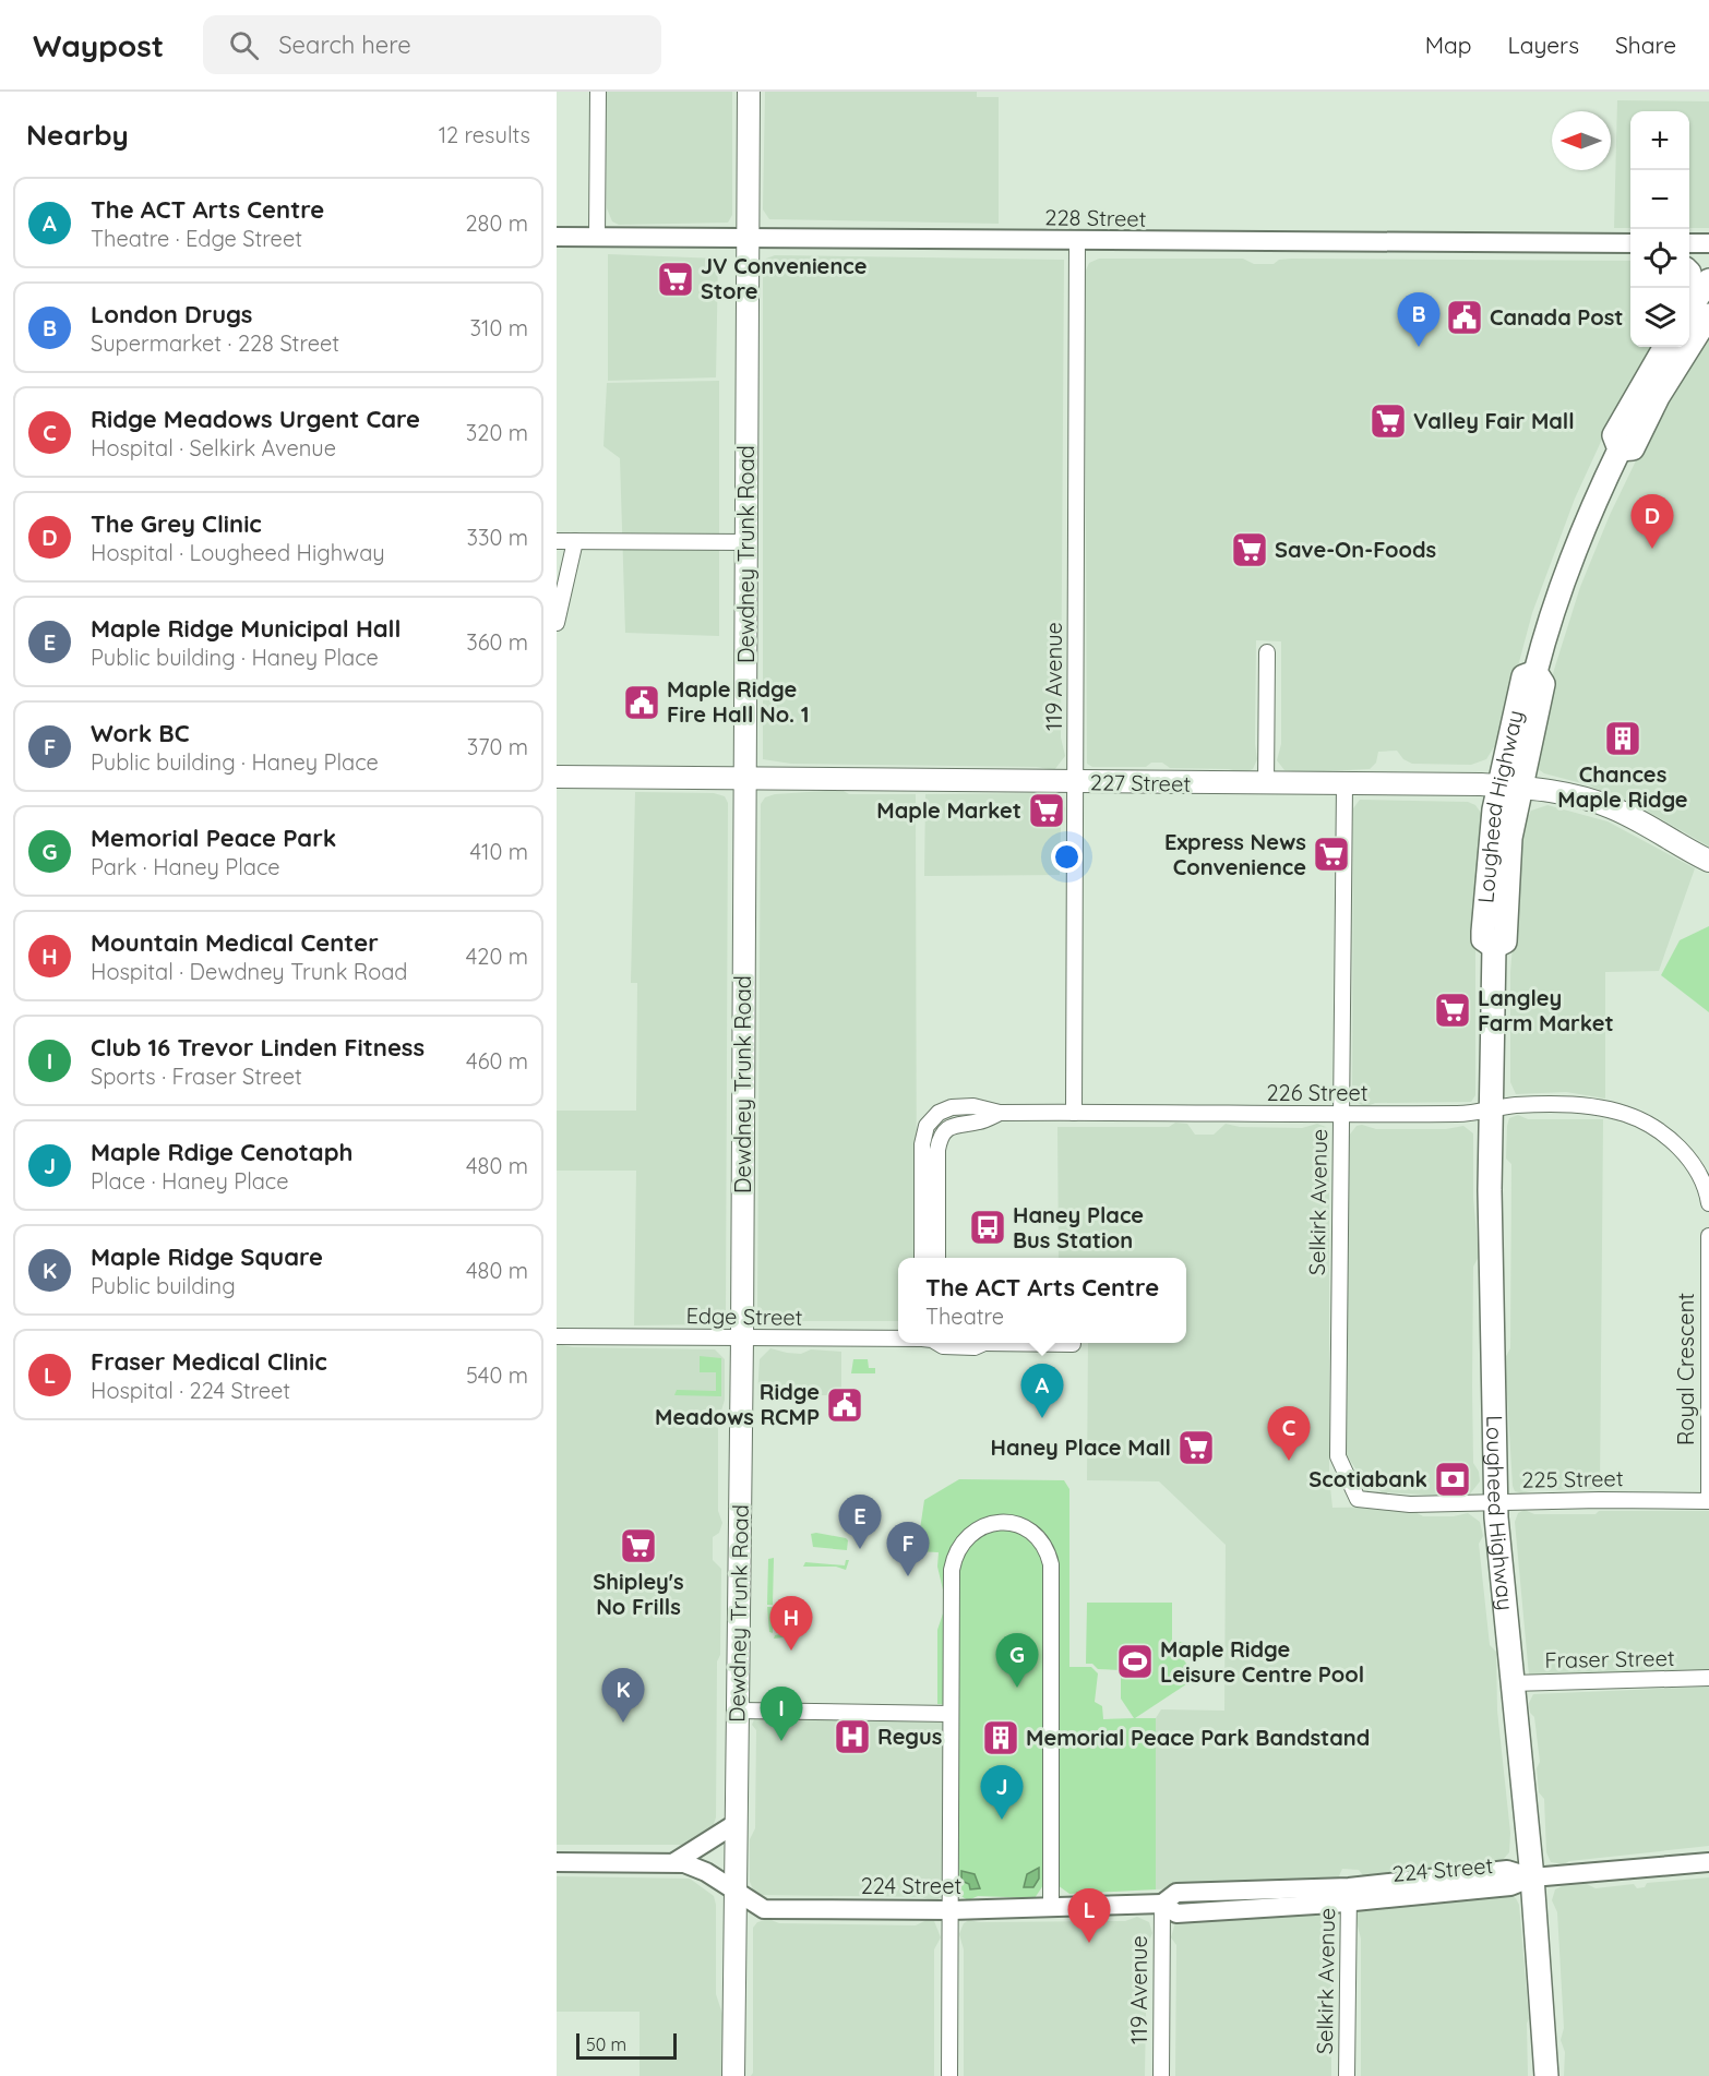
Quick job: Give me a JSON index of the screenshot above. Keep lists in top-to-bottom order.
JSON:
{
  "streets": {
    "main road": ["Dewdney Trunk Road", "227 Street", "Lougheed Highway"],
    "street": [
      "228 Street",
      "119 Avenue",
      "226 Street",
      "Selkirk Avenue",
      "Edge Street",
      "Royal Crescent",
      "225 Street",
      "Fraser Street",
      "224 Street"
    ]
  },
  "crossings": [
    ["228 Street", "Dewdney Trunk Road"],
    ["228 Street", "119 Avenue"],
    ["Dewdney Trunk Road", "227 Street"],
    ["Dewdney Trunk Road", "Edge Street"],
    ["Dewdney Trunk Road", "224 Street"],
    ["119 Avenue", "227 Street"],
    ["119 Avenue", "226 Street"],
    ["119 Avenue", "224 Street"],
    ["227 Street", "Lougheed Highway"],
    ["227 Street", "Selkirk Avenue"],
    ["Lougheed Highway", "226 Street"],
    ["Lougheed Highway", "225 Street"],
    ["Lougheed Highway", "Fraser Street"],
    ["Lougheed Highway", "224 Street"],
    ["226 Street", "Selkirk Avenue"],
    ["Selkirk Avenue", "225 Street"],
    ["Selkirk Avenue", "224 Street"],
    ["Royal Crescent", "225 Street"]
  ],
  "places": {
    "supermarket": [
      "JV Convenience Store",
      "Valley Fair Mall",
      "Save-On-Foods",
      "Maple Market",
      "Express News Convenience",
      "Langley Farm Market",
      "Haney Place Mall",
      "Shipley's No Frills"
    ],
    "public building": ["Canada Post", "Maple Ridge Fire Hall No. 1", "Ridge Meadows RCMP"],
    "building": ["Chances Maple Ridge", "Memorial Peace Park Bandstand"],
    "bus stop": ["Haney Place Bus Station"],
    "bank": ["Scotiabank"],
    "sports": ["Maple Ridge Leisure Centre Pool"],
    "hospital": ["Regus"]
  },
  "scale_bar": "50 m",
  "north": "left",
  "page": {
    "header": "Waypost",
    "search": "Search here",
    "nav": ["Map", "Layers", "Share"],
    "heading": ["Nearby", "12 results"],
    "map_buttons": ["+", "−"],
    "list": [
      {
        "mark": "A",
        "name": "The ACT Arts Centre",
        "note": "Theatre · Edge Street",
        "value": "280 m"
      },
      {
        "mark": "B",
        "name": "London Drugs",
        "note": "Supermarket · 228 Street",
        "value": "310 m"
      },
      {
        "mark": "C",
        "name": "Ridge Meadows Urgent Care",
        "note": "Hospital · Selkirk Avenue",
        "value": "320 m"
      },
      {
        "mark": "D",
        "name": "The Grey Clinic",
        "note": "Hospital · Lougheed Highway",
        "value": "330 m"
      },
      {
        "mark": "E",
        "name": "Maple Ridge Municipal Hall",
        "note": "Public building · Haney Place",
        "value": "360 m"
      },
      {
        "mark": "F",
        "name": "Work BC",
        "note": "Public building · Haney Place",
        "value": "370 m"
      },
      {
        "mark": "G",
        "name": "Memorial Peace Park",
        "note": "Park · Haney Place",
        "value": "410 m"
      },
      {
        "mark": "H",
        "name": "Mountain Medical Center",
        "note": "Hospital · Dewdney Trunk Road",
        "value": "420 m"
      },
      {
        "mark": "I",
        "name": "Club 16 Trevor Linden Fitness",
        "note": "Sports · Fraser Street",
        "value": "460 m"
      },
      {
        "mark": "J",
        "name": "Maple Rdige Cenotaph",
        "note": "Place · Haney Place",
        "value": "480 m"
      },
      {
        "mark": "K",
        "name": "Maple Ridge Square",
        "note": "Public building",
        "value": "480 m"
      },
      {
        "mark": "L",
        "name": "Fraser Medical Clinic",
        "note": "Hospital · 224 Street",
        "value": "540 m"
      }
    ],
    "pins": [
      "B",
      "D",
      "A",
      "C",
      "E",
      "F",
      "H",
      "G",
      "K",
      "I",
      "J",
      "L"
    ],
    "popup": ["The ACT Arts Centre", "Theatre"],
    "scale": "50 m"
  }
}
